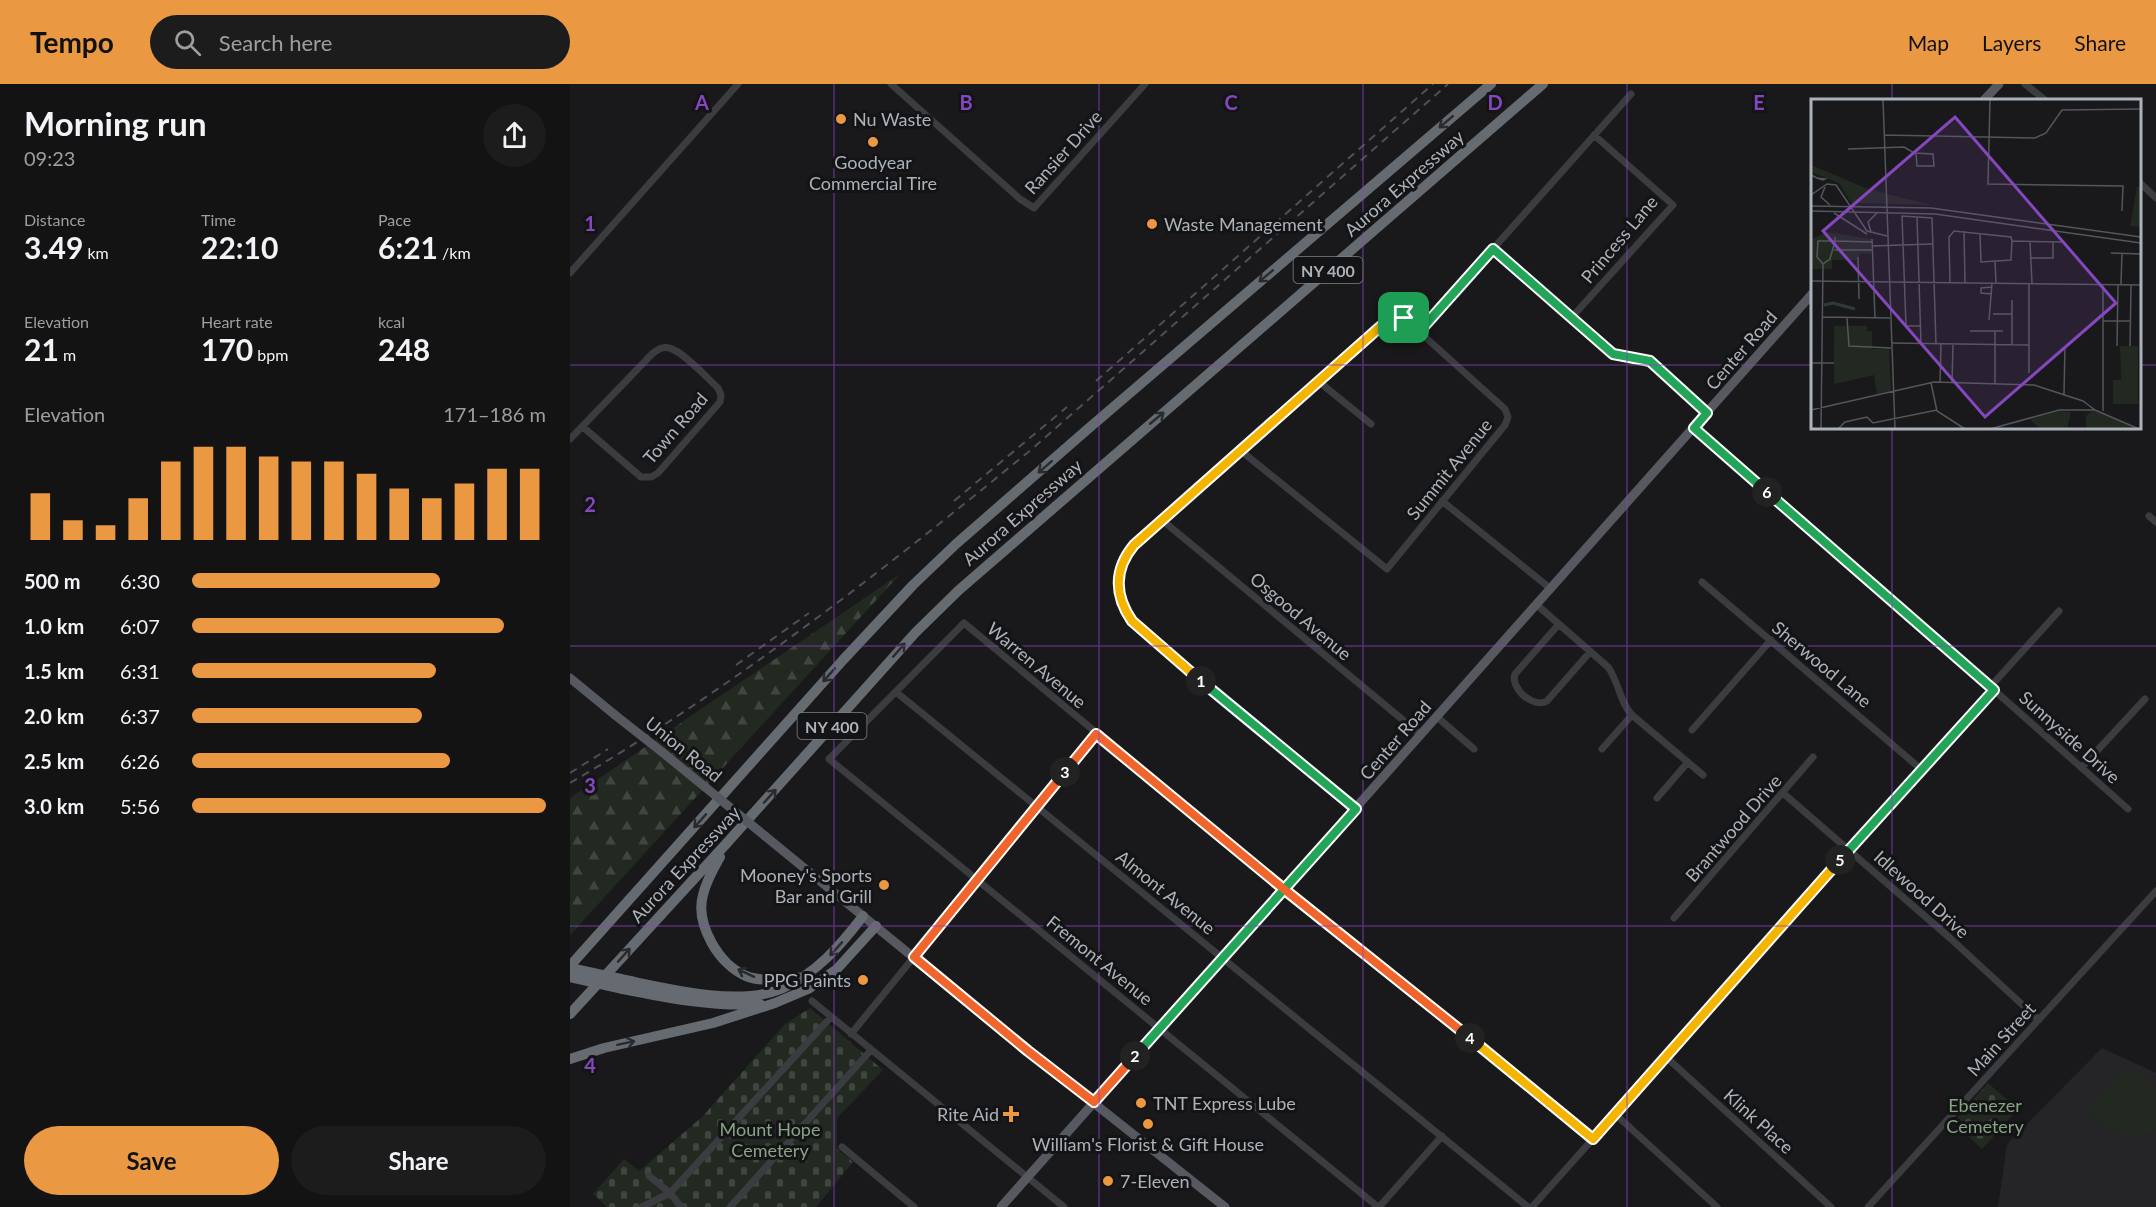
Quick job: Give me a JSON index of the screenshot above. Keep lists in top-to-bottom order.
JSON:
{
  "streets": {
    "highway": ["Aurora Expressway", "NY 400"],
    "main road": ["Center Road", "Union Road"],
    "street": [
      "Ransier Drive",
      "Princess Lane",
      "Town Road",
      "Summit Avenue",
      "Osgood Avenue",
      "Sherwood Lane",
      "Warren Avenue",
      "Sunnyside Drive",
      "Brantwood Drive",
      "Almont Avenue",
      "Idlewood Drive",
      "Fremont Avenue",
      "Main Street",
      "Klink Place"
    ]
  },
  "crossings": [
    ["Center Road", "Osgood Avenue"],
    ["Center Road", "Warren Avenue"],
    ["Center Road", "Sunnyside Drive"],
    ["Center Road", "Union Road"],
    ["Center Road", "Almont Avenue"],
    ["Center Road", "Fremont Avenue"],
    ["Warren Avenue", "Almont Avenue"],
    ["Warren Avenue", "Fremont Avenue"],
    ["Brantwood Drive", "Idlewood Drive"],
    ["Almont Avenue", "Fremont Avenue"],
    ["Idlewood Drive", "Main Street"]
  ],
  "parks": ["Ebenezer Cemetery", "Mount Hope Cemetery"],
  "places": {
    "other": [
      "Nu Waste",
      "Goodyear Commercial Tire",
      "Waste Management",
      "Mooney's Sports Bar and Grill",
      "PPG Paints",
      "TNT Express Lube",
      "William's Florist & Gift House",
      "7-Eleven"
    ],
    "health": ["Rite Aid"]
  },
  "page": {
    "header": "Tempo",
    "search": "Search here",
    "nav": ["Map", "Layers", "Share"],
    "heading": ["Morning run", "09:23"],
    "stats": [
      ["Distance", "3.49 km"],
      ["Time", "22:10"],
      ["Pace", "6:21 /km"],
      ["Elevation", "21 m"],
      ["Heart rate", "170 bpm"],
      ["kcal", "248"]
    ],
    "chart": ["Elevation", "171–186 m"],
    "pins": [
      "6",
      "1",
      "3",
      "5",
      "4",
      "2"
    ],
    "list": [
      {
        "name": "500 m",
        "note": "6:30"
      },
      {
        "name": "1.0 km",
        "note": "6:07"
      },
      {
        "name": "1.5 km",
        "note": "6:31"
      },
      {
        "name": "2.0 km",
        "note": "6:37"
      },
      {
        "name": "2.5 km",
        "note": "6:26"
      },
      {
        "name": "3.0 km",
        "note": "5:56"
      }
    ],
    "buttons": ["Save", "Share"]
  },
  "grid": {
    "columns": [
      "A",
      "B",
      "C",
      "D",
      "E"
    ],
    "rows": [
      "1",
      "2",
      "3",
      "4"
    ]
  }
}
